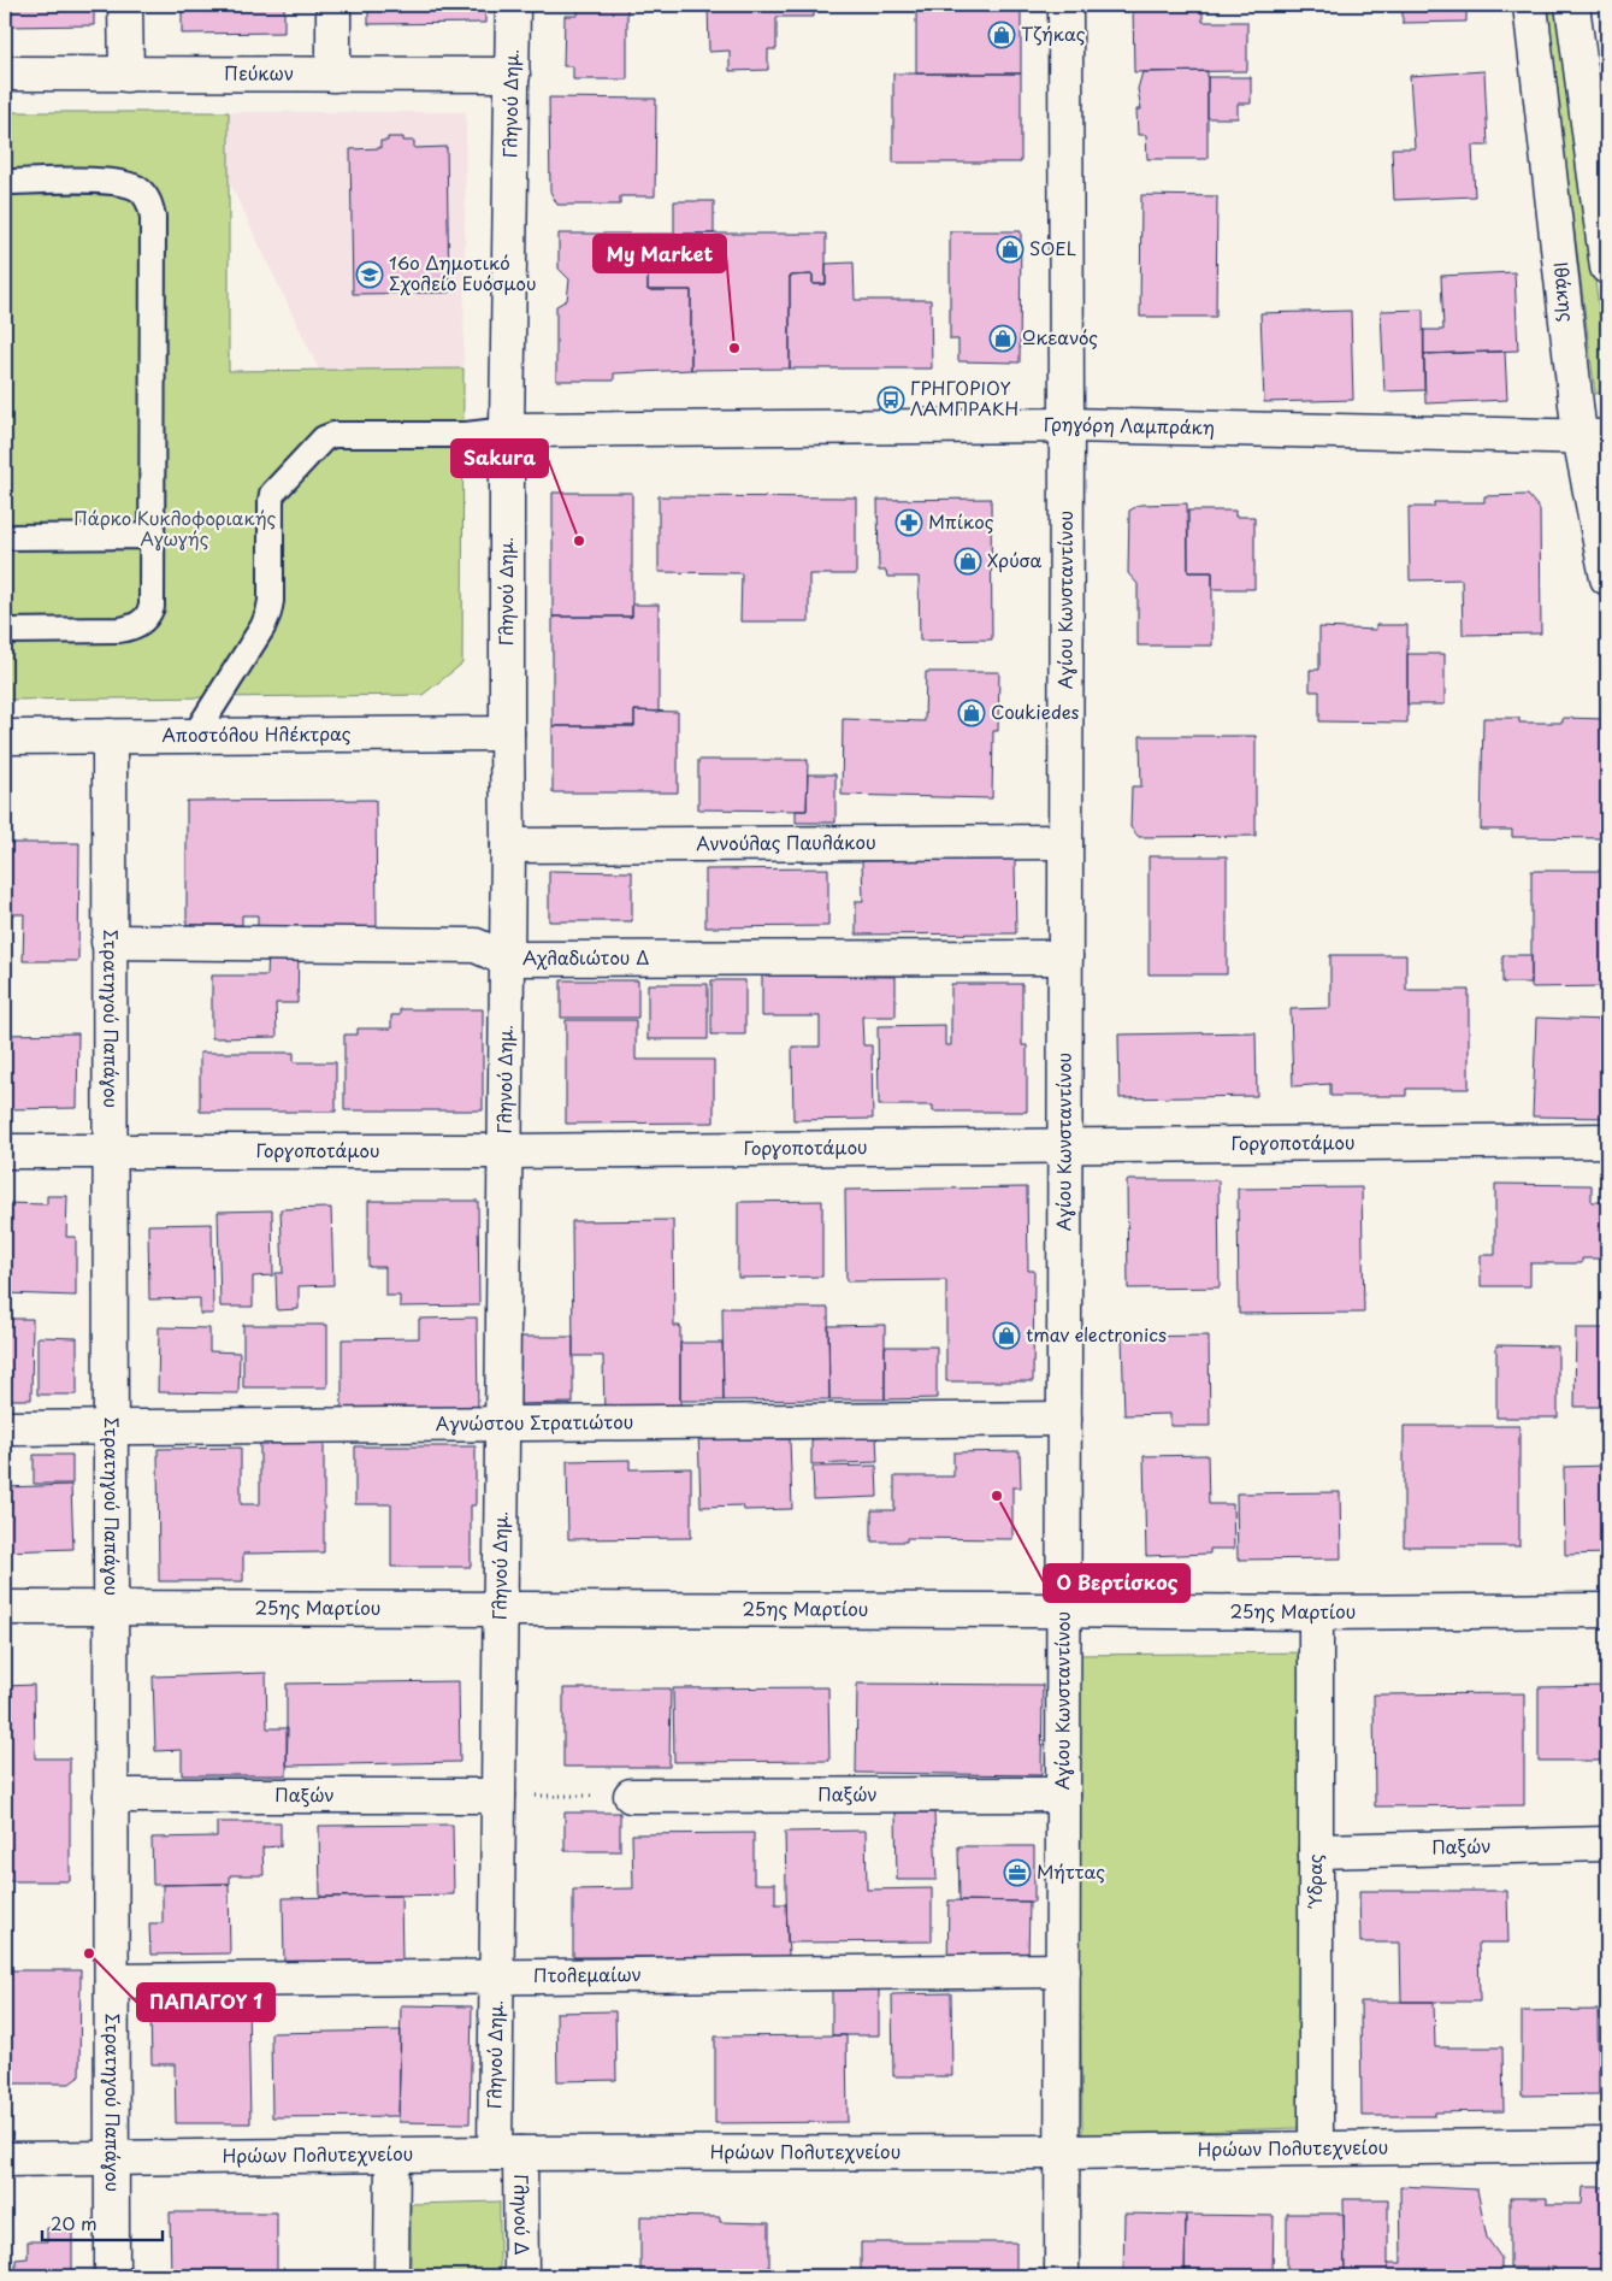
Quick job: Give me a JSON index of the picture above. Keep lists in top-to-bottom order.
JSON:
{
  "streets": {
    "street": [
      "Πεύκων",
      "Γληνού Δημ.",
      "Ιθάκης",
      "Γρηγόρη Λαμπράκη",
      "Αγίου Κωνσταντίνου",
      "Αποστόλου Ηλέκτρας",
      "Αννούλας Παυλάκου",
      "Αχλαδιώτου Δ",
      "Στρατηγού Παπάγου",
      "Γοργοποτάμου",
      "Αγνώστου Στρατιώτου",
      "25ης Μαρτίου",
      "Παξών",
      "Ύδρας",
      "Πτολεμαίων",
      "Ηρώων Πολυτεχνείου",
      "Γληνού Δ"
    ]
  },
  "crossings": [
    ["Πεύκων", "Γληνού Δημ."],
    ["Γληνού Δημ.", "Γρηγόρη Λαμπράκη"],
    ["Γληνού Δημ.", "Αποστόλου Ηλέκτρας"],
    ["Γληνού Δημ.", "Αννούλας Παυλάκου"],
    ["Γληνού Δημ.", "Αχλαδιώτου Δ"],
    ["Γληνού Δημ.", "Γοργοποτάμου"],
    ["Γληνού Δημ.", "Αγνώστου Στρατιώτου"],
    ["Γληνού Δημ.", "25ης Μαρτίου"],
    ["Γληνού Δημ.", "Παξών"],
    ["Γληνού Δημ.", "Πτολεμαίων"],
    ["Γληνού Δημ.", "Ηρώων Πολυτεχνείου"],
    ["Γληνού Δημ.", "Γληνού Δ"],
    ["Ιθάκης", "Γρηγόρη Λαμπράκη"],
    ["Γρηγόρη Λαμπράκη", "Αγίου Κωνσταντίνου"],
    ["Αγίου Κωνσταντίνου", "Αννούλας Παυλάκου"],
    ["Αγίου Κωνσταντίνου", "Αχλαδιώτου Δ"],
    ["Αγίου Κωνσταντίνου", "Γοργοποτάμου"],
    ["Αγίου Κωνσταντίνου", "Αγνώστου Στρατιώτου"],
    ["Αγίου Κωνσταντίνου", "25ης Μαρτίου"],
    ["Αγίου Κωνσταντίνου", "Παξών"],
    ["Αγίου Κωνσταντίνου", "Πτολεμαίων"],
    ["Αγίου Κωνσταντίνου", "Ηρώων Πολυτεχνείου"],
    ["Αποστόλου Ηλέκτρας", "Στρατηγού Παπάγου"],
    ["Αχλαδιώτου Δ", "Στρατηγού Παπάγου"],
    ["Στρατηγού Παπάγου", "Γοργοποτάμου"],
    ["Στρατηγού Παπάγου", "Αγνώστου Στρατιώτου"],
    ["Στρατηγού Παπάγου", "25ης Μαρτίου"],
    ["Στρατηγού Παπάγου", "Παξών"],
    ["Στρατηγού Παπάγου", "Πτολεμαίων"],
    ["Στρατηγού Παπάγου", "Ηρώων Πολυτεχνείου"],
    ["25ης Μαρτίου", "Ύδρας"],
    ["Παξών", "Ύδρας"],
    ["Ύδρας", "Ηρώων Πολυτεχνείου"],
    ["Ηρώων Πολυτεχνείου", "Γληνού Δ"]
  ],
  "parks": ["Πάρκο Κυκλοφοριακής Αγωγής"],
  "places": {
    "shop": [
      "Τζήκας",
      "SOEL",
      "Ωκεανός",
      "Χρύσα",
      "Coukiedes",
      "tmav electronics"
    ],
    "school or university": ["16ο Δημοτικό Σχολείο Ευόσμου"],
    "other": [
      "My Market",
      "Sakura",
      "Ο Βερτίσκος",
      "ΠΑΠΑΓΟΥ 1"
    ],
    "bus stop": ["ΓΡΗΓΟΡΙΟΥ ΛΑΜΠΡΑΚΗ"],
    "pharmacy": ["Μπίκος"],
    "office": ["Μήττας"]
  },
  "scale_bar": "20 m"
}
